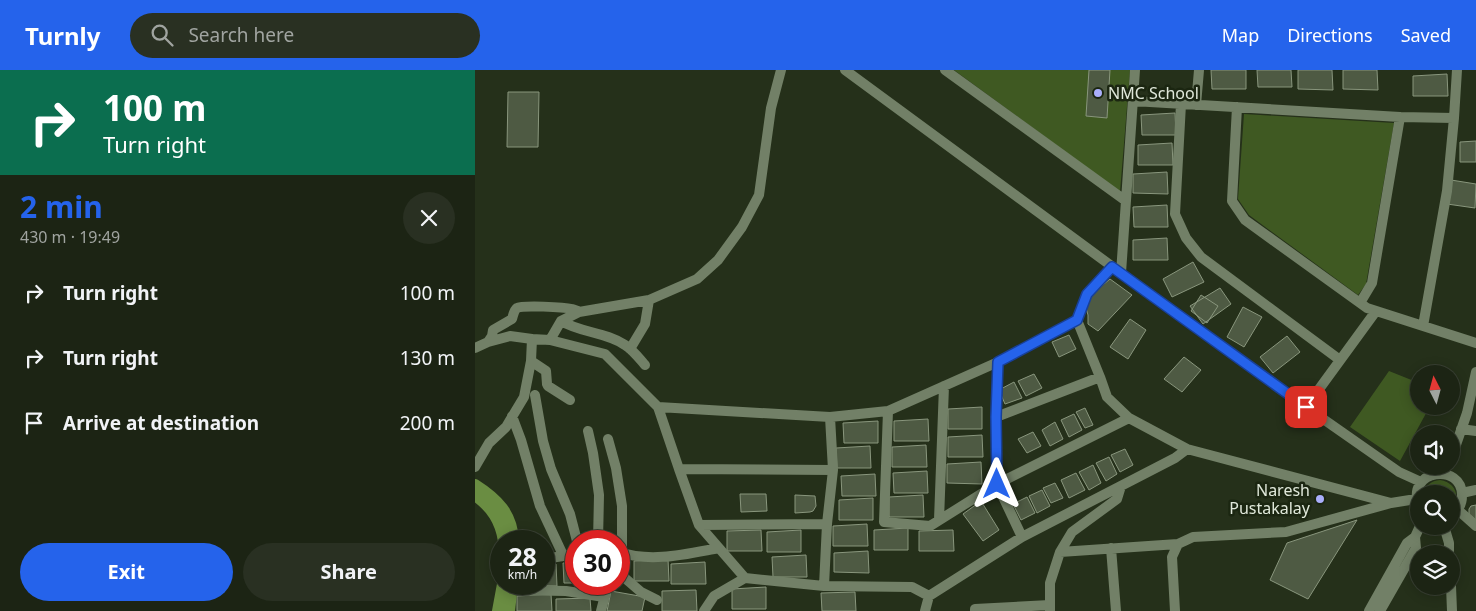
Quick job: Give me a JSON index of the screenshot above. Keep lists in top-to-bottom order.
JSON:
{
  "places": ["NMC School", "Naresh Pustakalay"],
  "north": "top",
  "page": {
    "header": "Turnly",
    "search": "Search here",
    "nav": ["Map", "Directions", "Saved"],
    "turn": ["100 m", "Turn right"],
    "heading": ["2 min", "430 m · 19:49"],
    "list": [
      {
        "name": "Turn right",
        "value": "100 m"
      },
      {
        "name": "Turn right",
        "value": "130 m"
      },
      {
        "name": "Arrive at destination",
        "value": "200 m"
      }
    ],
    "speed": "28 km/h",
    "limit": "30",
    "buttons": ["Exit", "Share"]
  }
}
